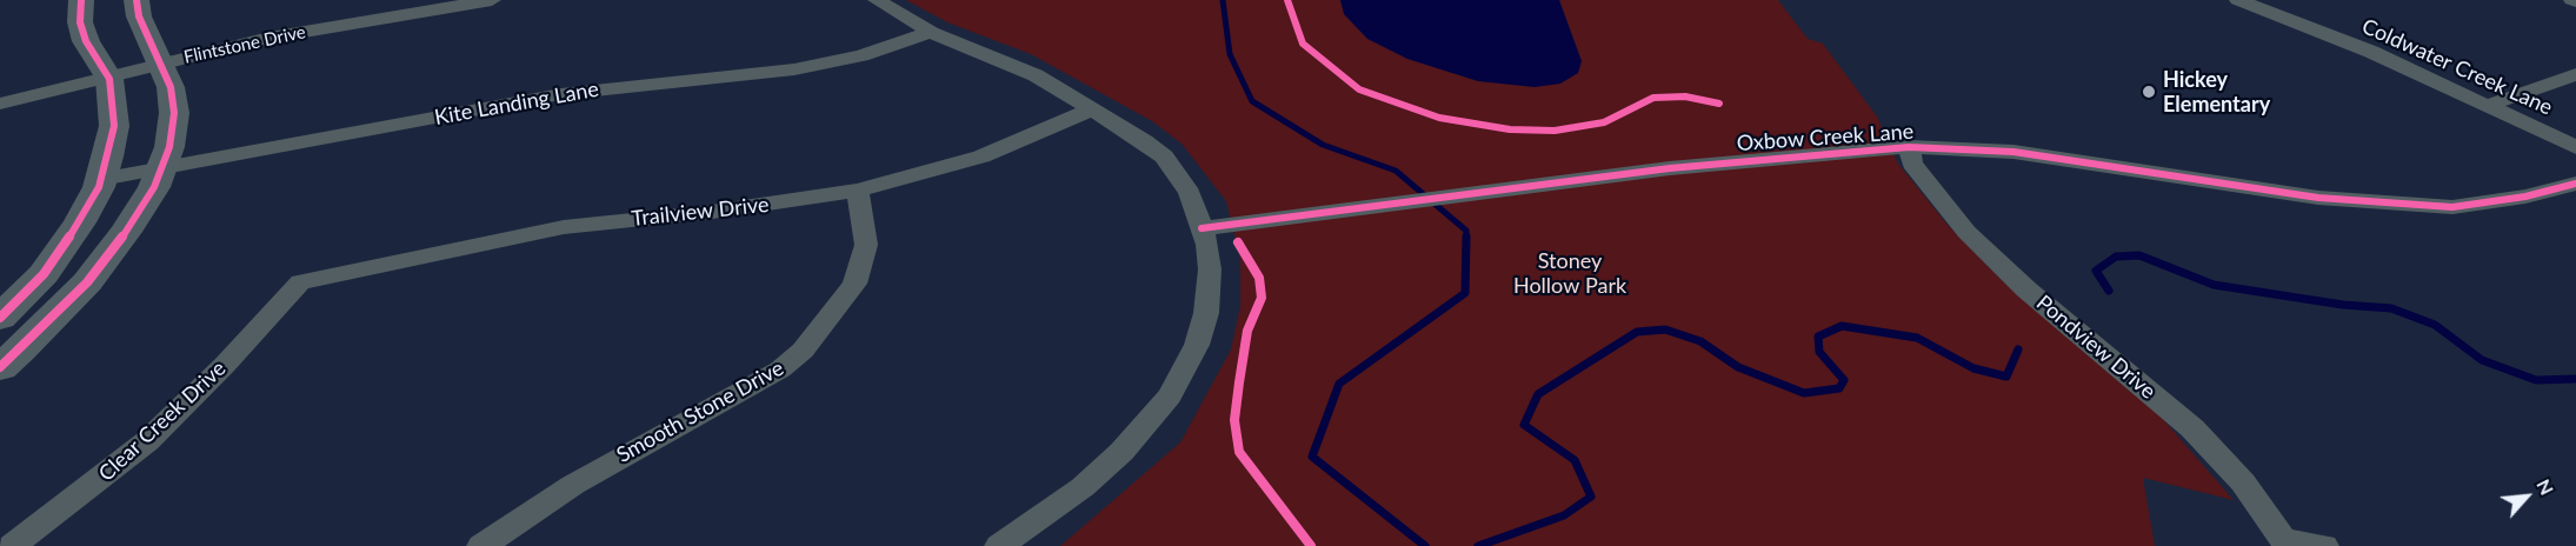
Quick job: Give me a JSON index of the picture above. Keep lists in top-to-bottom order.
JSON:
{
  "streets": {
    "street": [
      "Flintstone Drive",
      "Coldwater Creek Lane",
      "Kite Landing Lane",
      "Oxbow Creek Lane",
      "Trailview Drive",
      "Pondview Drive",
      "Smooth Stone Drive",
      "Clear Creek Drive"
    ]
  },
  "crossings": [
    ["Oxbow Creek Lane", "Pondview Drive"],
    ["Trailview Drive", "Smooth Stone Drive"],
    ["Trailview Drive", "Clear Creek Drive"]
  ],
  "parks": ["Stoney Hollow Park"],
  "places": ["Hickey Elementary"],
  "north": "top right"
}
